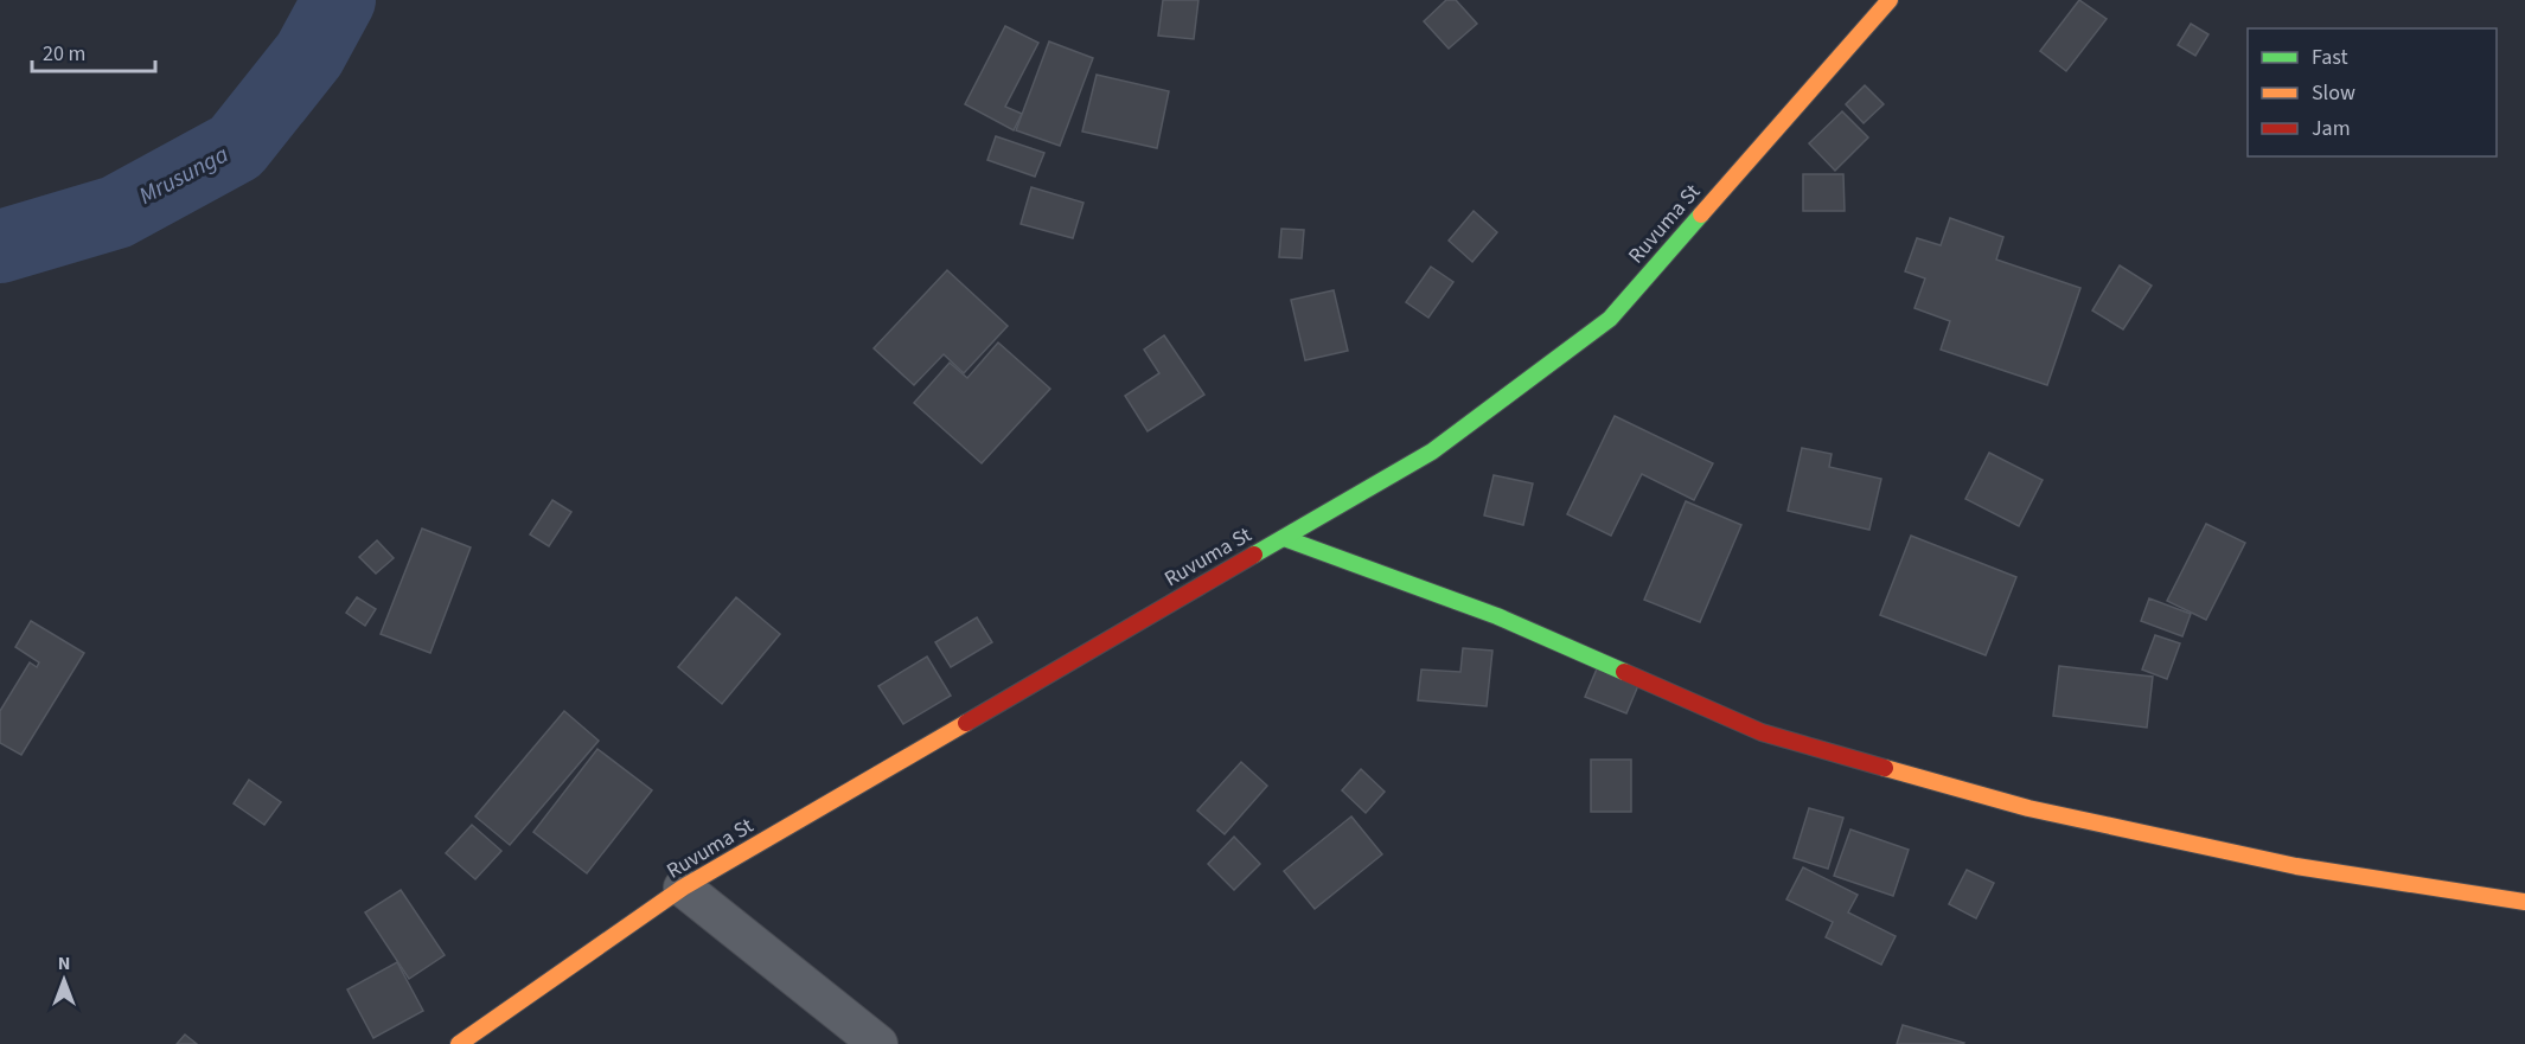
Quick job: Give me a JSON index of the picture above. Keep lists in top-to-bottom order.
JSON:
{
  "streets": {
    "street": ["Ruvuma St"]
  },
  "water": ["Mrusunga"],
  "legend": ["Fast", "Slow", "Jam"],
  "scale_bar": "20 m",
  "north": "top"
}
